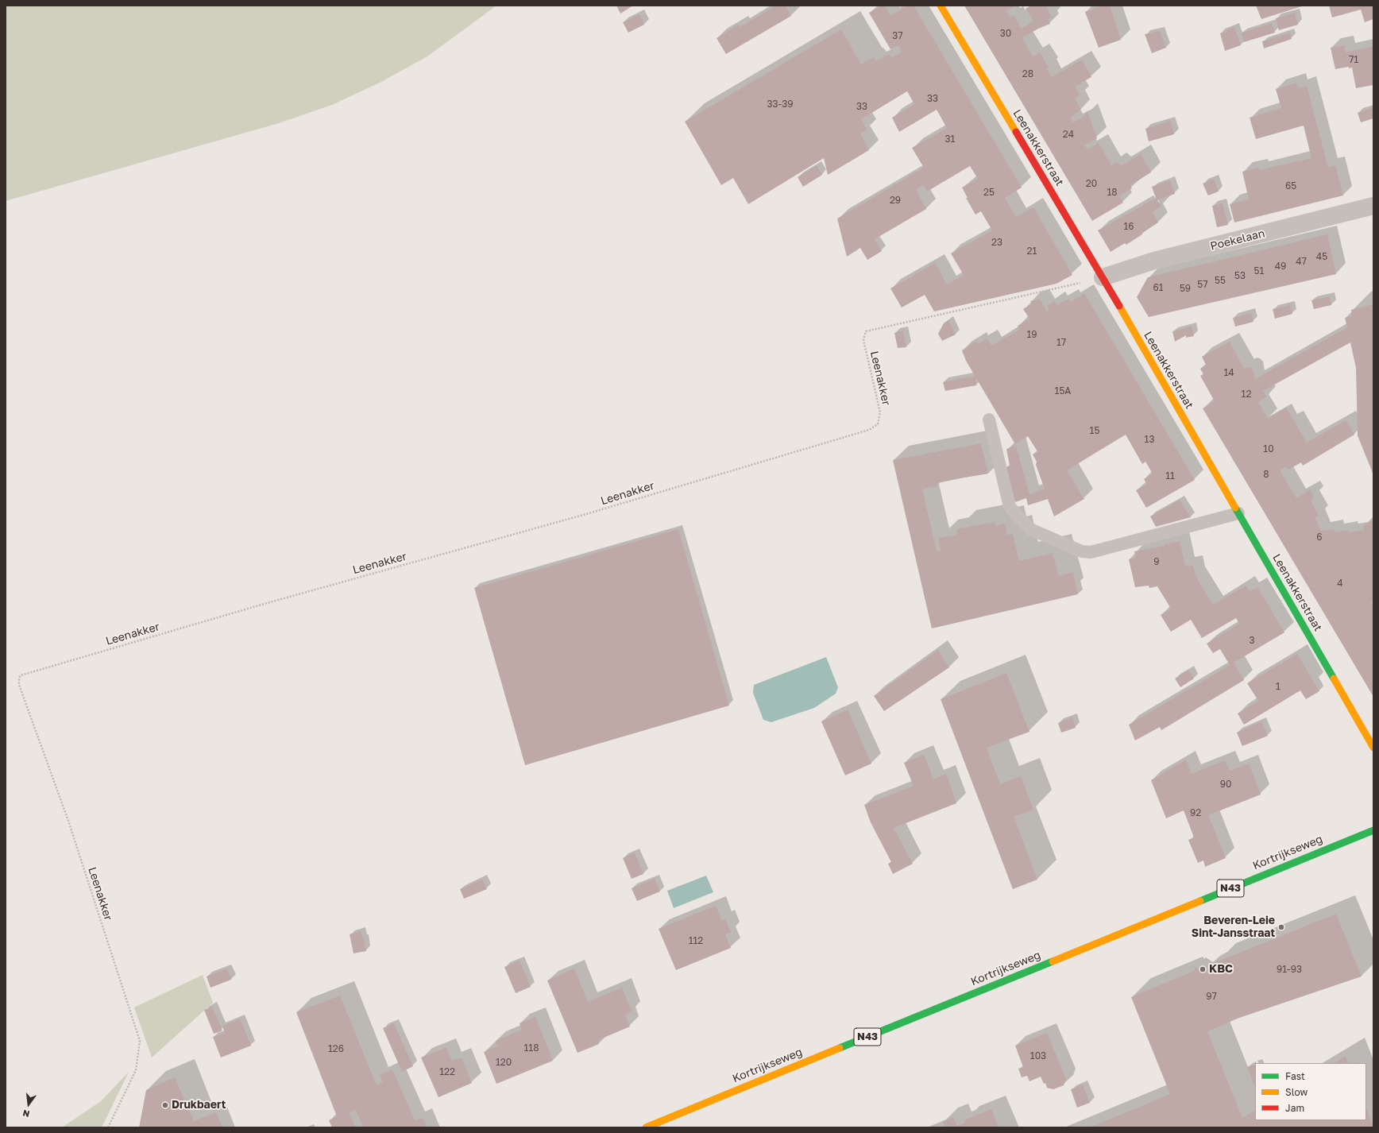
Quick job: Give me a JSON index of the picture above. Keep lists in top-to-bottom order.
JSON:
{
  "streets": {
    "street": [
      "Leenakkerstraat",
      "Poekelaan",
      "Kortrijkseweg",
      "N43"
    ],
    "path": ["Leenakker"]
  },
  "crossings": [
    ["Leenakkerstraat", "Poekelaan"],
    ["Leenakkerstraat", "Leenakker"],
    ["Poekelaan", "Leenakker"]
  ],
  "places": ["Beveren-Leie Sint-Jansstraat", "KBC", "Drukbaert"],
  "house_numbers": [
    "30",
    "37",
    "71",
    "28",
    "33",
    "33-39",
    "33",
    "24",
    "31",
    "20",
    "65",
    "25",
    "18",
    "29",
    "16",
    "23",
    "21",
    "45",
    "47",
    "49",
    "51",
    "53",
    "55",
    "57",
    "61",
    "59",
    "19",
    "17",
    "14",
    "15A",
    "12",
    "15",
    "13",
    "10",
    "8",
    "11",
    "6",
    "9",
    "4",
    "3",
    "1",
    "90",
    "92",
    "112",
    "91-93",
    "97",
    "118",
    "126",
    "103",
    "120",
    "122"
  ],
  "legend": ["Fast", "Slow", "Jam"],
  "north": "bottom"
}
